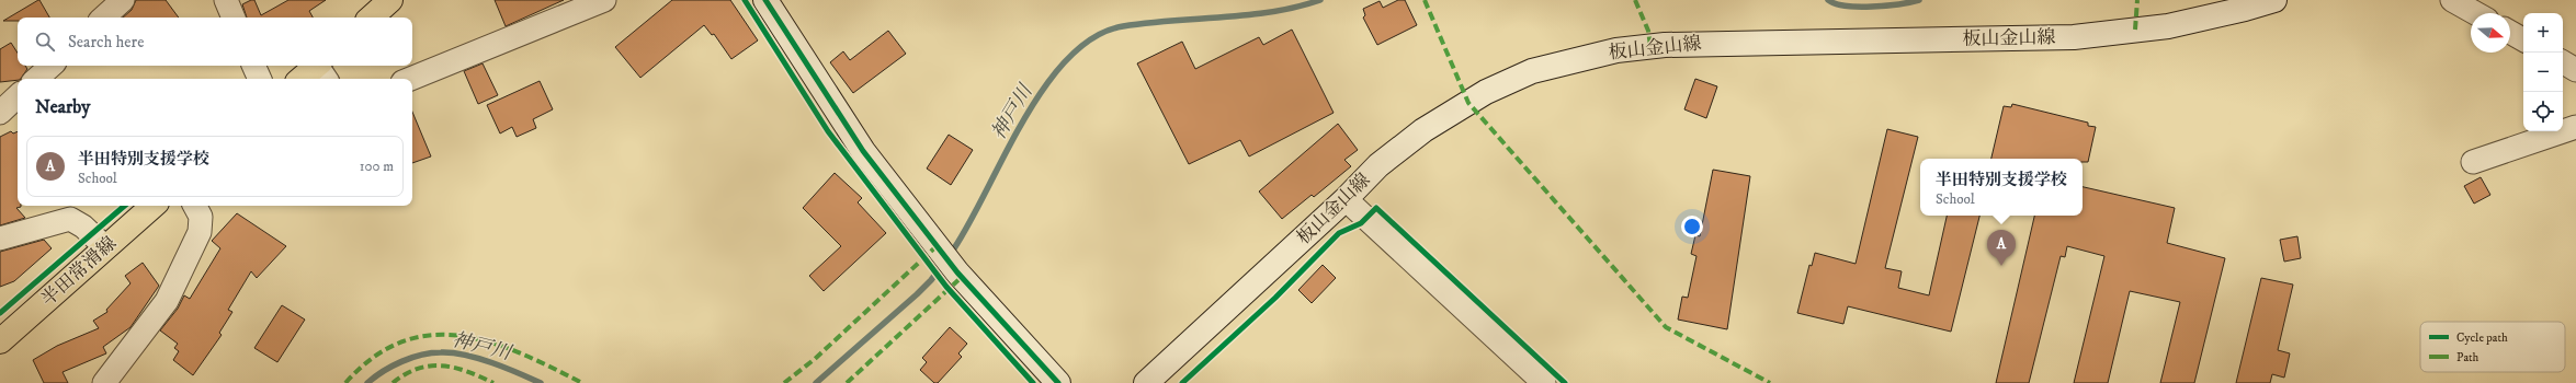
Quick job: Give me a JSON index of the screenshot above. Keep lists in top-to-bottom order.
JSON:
{
  "streets": {
    "main road": ["板山金山線", "半田常滑線"]
  },
  "water": ["神戸川"],
  "legend": ["Cycle path", "Path"],
  "north": "right",
  "page": {
    "map_buttons": ["+", "−"],
    "search": "Search here",
    "heading": "Nearby",
    "list": [
      {
        "mark": "A",
        "name": "半田特別支援学校",
        "note": "School",
        "value": "100 m"
      }
    ],
    "popup": ["半田特別支援学校", "School"],
    "pins": "A"
  }
}
